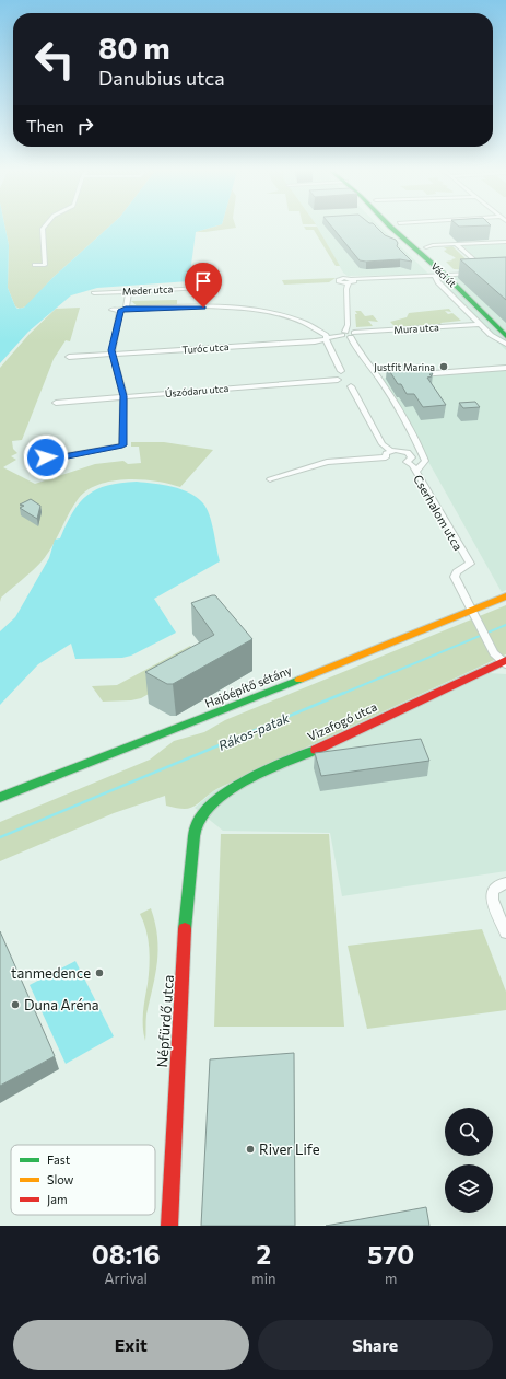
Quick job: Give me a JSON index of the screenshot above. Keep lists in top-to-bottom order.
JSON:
{
  "streets": {
    "street": [
      "Váci út",
      "Meder utca",
      "Mura utca",
      "Turóc utca",
      "Úszódaru utca",
      "Cserhalom utca",
      "Hajóépítő sétány",
      "Vizafogó utca",
      "Népfürdő utca"
    ]
  },
  "crossings": [
    ["Váci út", "Mura utca"],
    ["Mura utca", "Turóc utca"],
    ["Cserhalom utca", "Hajóépítő sétány"],
    ["Vizafogó utca", "Népfürdő utca"]
  ],
  "water": ["Rákos-patak"],
  "places": [
    "Justfit Marina",
    "tanmedence",
    "Duna Aréna",
    "River Life"
  ],
  "legend": ["Fast", "Slow", "Jam"],
  "page": {
    "turn": ["80 m", "Danubius utca"],
    "then": "Then",
    "eta": [
      "08:16",
      "Arrival",
      "2",
      "min",
      "570",
      "m"
    ],
    "buttons": ["Exit", "Share"]
  }
}
